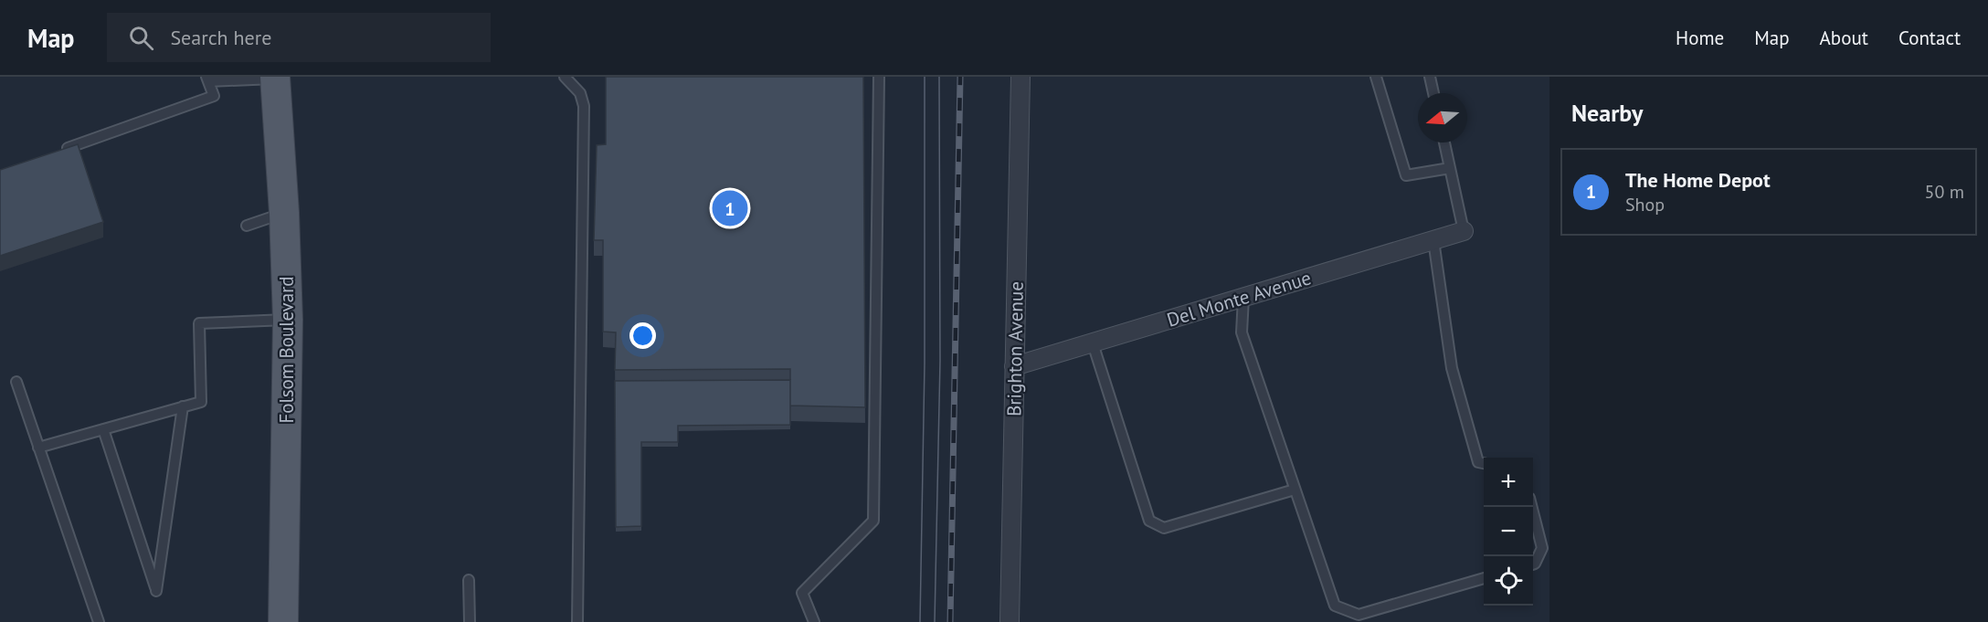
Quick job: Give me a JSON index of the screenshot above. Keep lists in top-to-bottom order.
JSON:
{
  "streets": {
    "main road": ["Folsom Boulevard"],
    "street": ["Del Monte Avenue", "Brighton Avenue"]
  },
  "crossings": [
    ["Del Monte Avenue", "Brighton Avenue"]
  ],
  "north": "left",
  "page": {
    "header": "Map",
    "search": "Search here",
    "nav": [
      "Home",
      "Map",
      "About",
      "Contact"
    ],
    "heading": "Nearby",
    "list": [
      {
        "mark": "1",
        "name": "The Home Depot",
        "note": "Shop",
        "value": "50 m"
      }
    ],
    "pins": "1",
    "map_buttons": ["+", "−"]
  }
}
